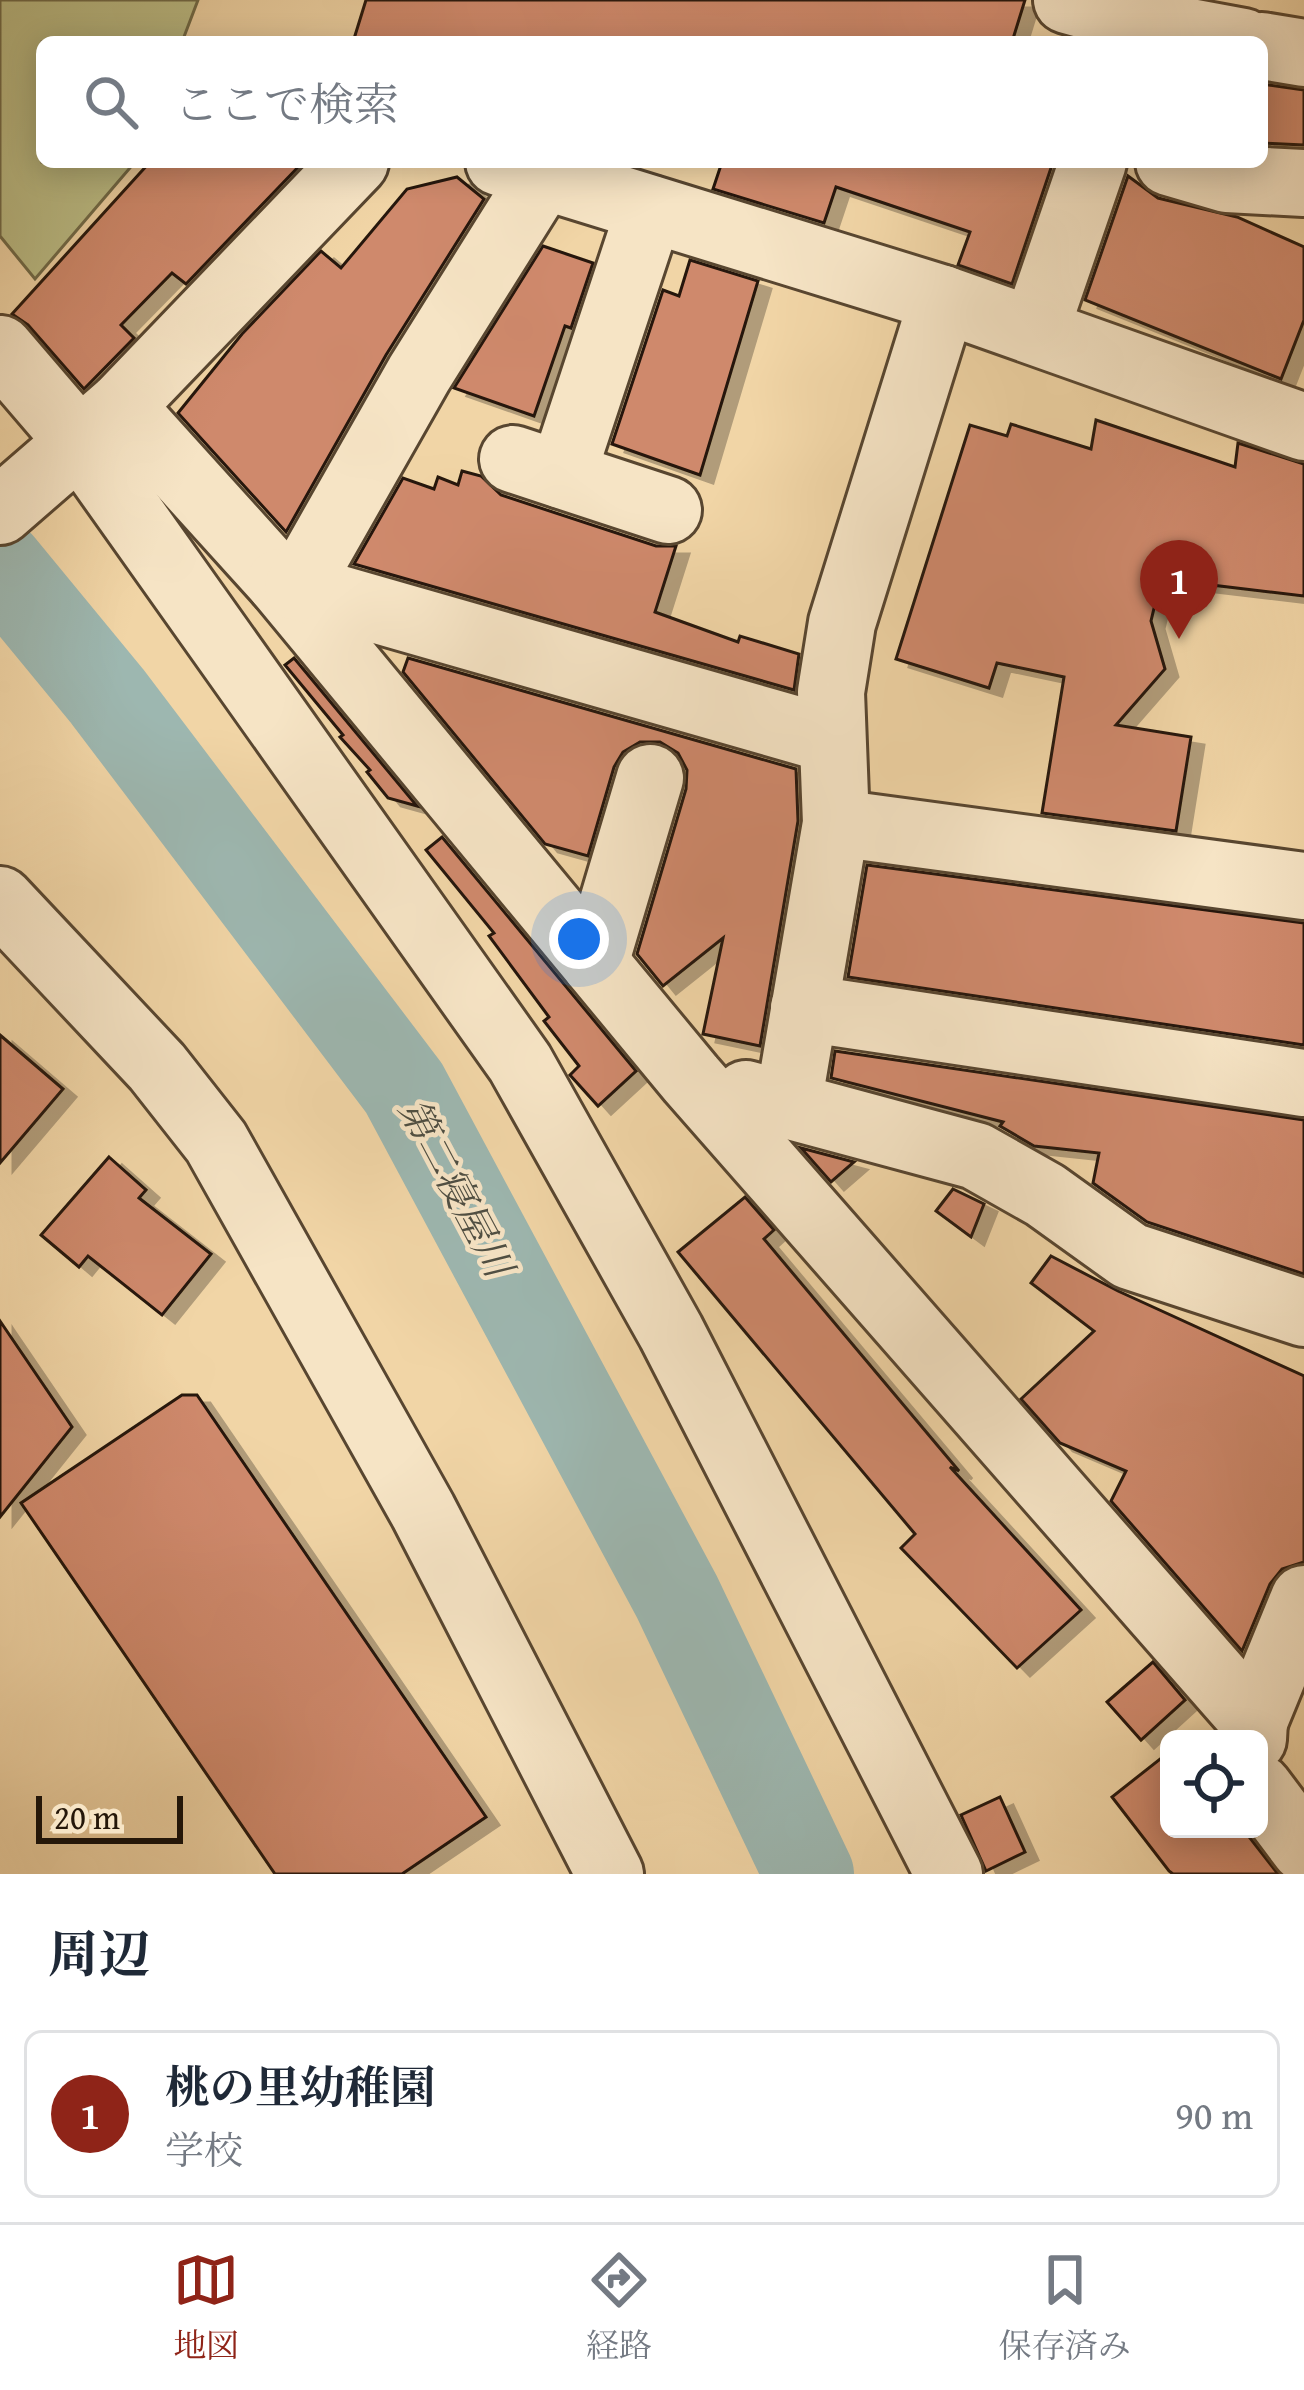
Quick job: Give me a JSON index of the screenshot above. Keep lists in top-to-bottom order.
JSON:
{
  "water": ["第二寝屋川"],
  "scale_bar": "20 m",
  "page": {
    "search": "ここで検索",
    "pins": "1",
    "scale": "20 m",
    "heading": "周辺",
    "list": [
      {
        "mark": "1",
        "name": "桃の里幼稚園",
        "note": "学校",
        "value": "90 m"
      }
    ],
    "nav": ["地図", "経路", "保存済み"]
  }
}
